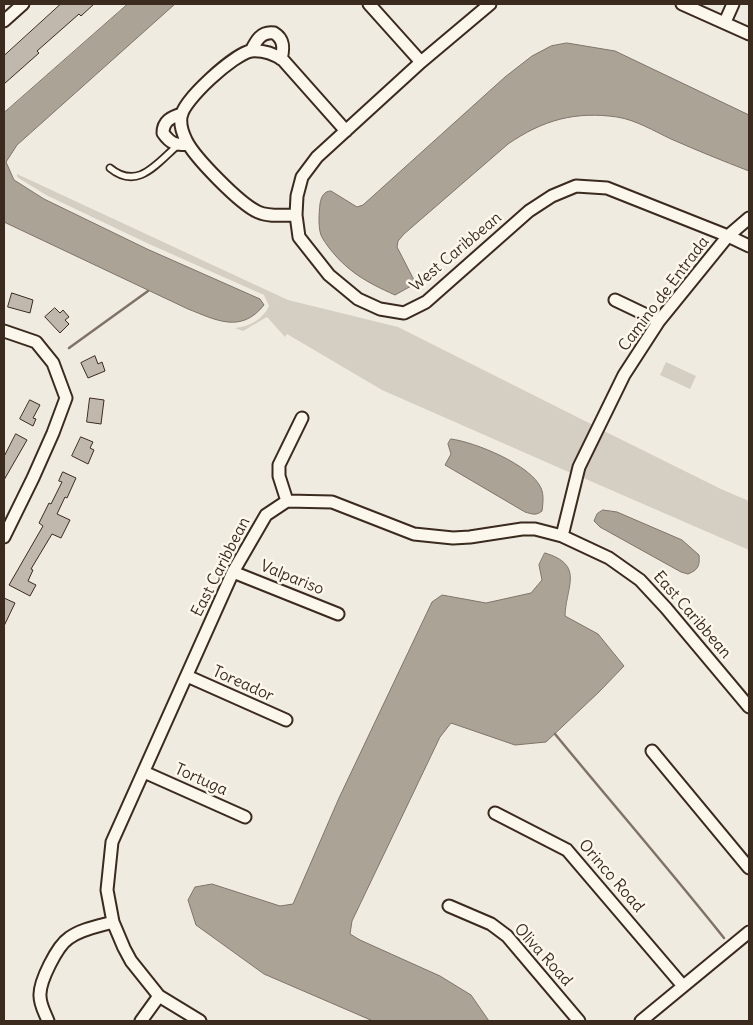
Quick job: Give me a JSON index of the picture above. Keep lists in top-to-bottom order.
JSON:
{
  "streets": {
    "street": [
      "West Caribbean",
      "Camino de Entrada",
      "East Caribbean",
      "Valpariso",
      "Toreador",
      "Tortuga",
      "Orinco Road",
      "Oliva Road"
    ]
  },
  "crossings": [
    ["West Caribbean", "Camino de Entrada"],
    ["Camino de Entrada", "East Caribbean"],
    ["East Caribbean", "Valpariso"],
    ["East Caribbean", "Toreador"],
    ["East Caribbean", "Tortuga"]
  ]
}
